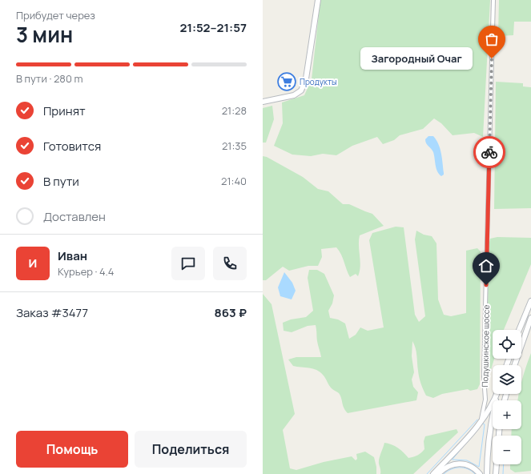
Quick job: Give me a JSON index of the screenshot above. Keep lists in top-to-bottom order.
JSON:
{
  "streets": {
    "main road": ["Подушкинское шоссе"]
  },
  "places": {
    "other": ["Загородный Очаг"],
    "supermarket": ["Продукты"]
  },
  "page": {
    "heading": ["3 мин", "Прибудет через", "21:52–21:57"],
    "panel": [
      "Иван",
      "Курьер · 4.4",
      "Заказ #3477",
      "863 ₽"
    ],
    "bubble": "Загородный Очаг",
    "bar": "В пути · 280 m",
    "list": [
      ["Принят", "21:28"],
      ["Готовится", "21:35"],
      ["В пути", "21:40"],
      "Доставлен"
    ],
    "round": "И",
    "map_buttons": ["+", "−"],
    "buttons": ["Помощь", "Поделиться"]
  }
}
